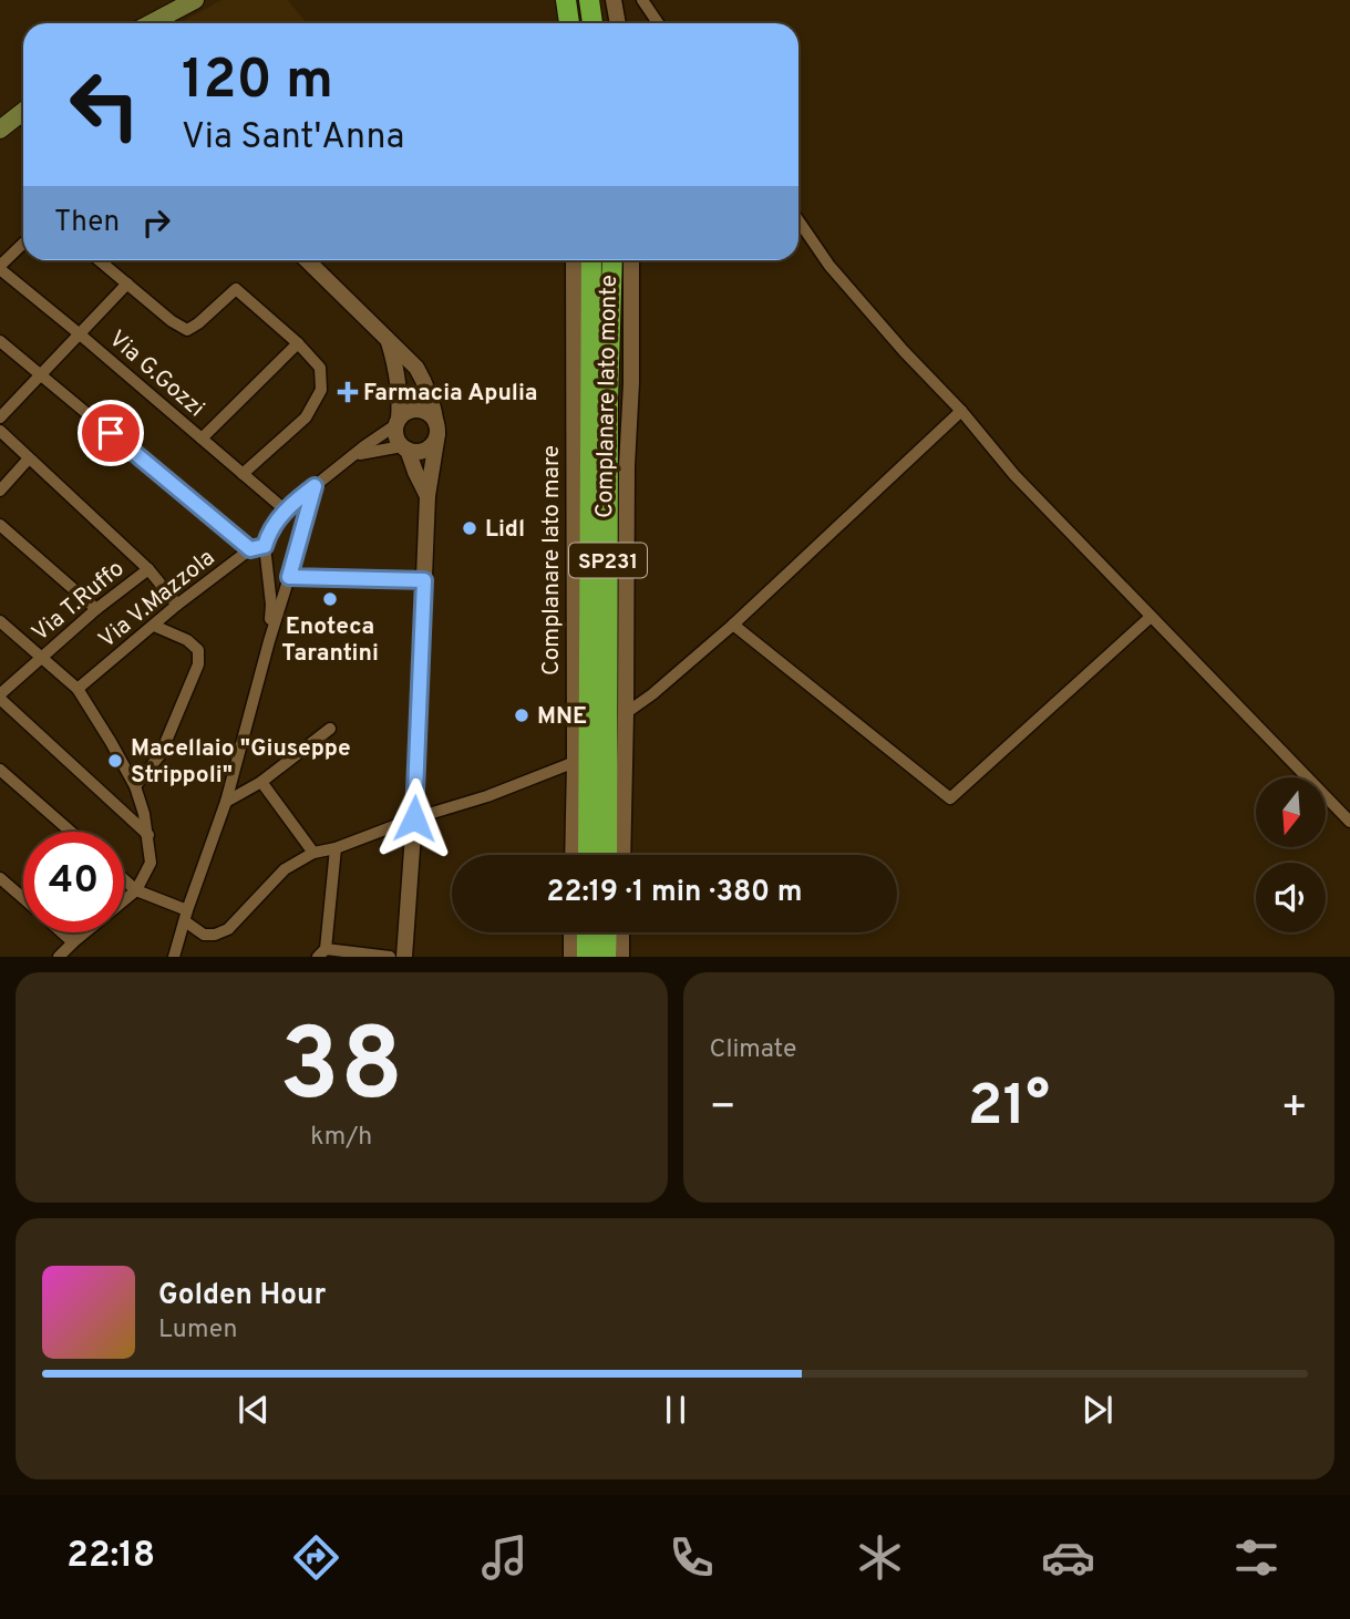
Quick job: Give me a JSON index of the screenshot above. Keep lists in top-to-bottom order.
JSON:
{
  "streets": {
    "highway": ["SP231"],
    "street": [
      "Via G.Gozzi",
      "Complanare lato monte",
      "Complanare lato mare",
      "Via V.Mazzola",
      "Via T.Ruffo"
    ]
  },
  "places": {
    "health": ["Farmacia Apulia"],
    "other": [
      "Lidl",
      "Enoteca Tarantini",
      "MNE",
      "Macellaio \"Giuseppe Strippoli\""
    ]
  },
  "north": "bottom",
  "page": {
    "turn": ["120 m", "Via Sant'Anna"],
    "then": "Then",
    "limit": "40",
    "trip": "22:19 · 1 min · 380 m",
    "tile": [
      ["38", "km/h"],
      "Climate"
    ],
    "heat": ["−", "21°", "+"],
    "song": ["Golden Hour", "Lumen"],
    "tabs": "22:18"
  }
}
